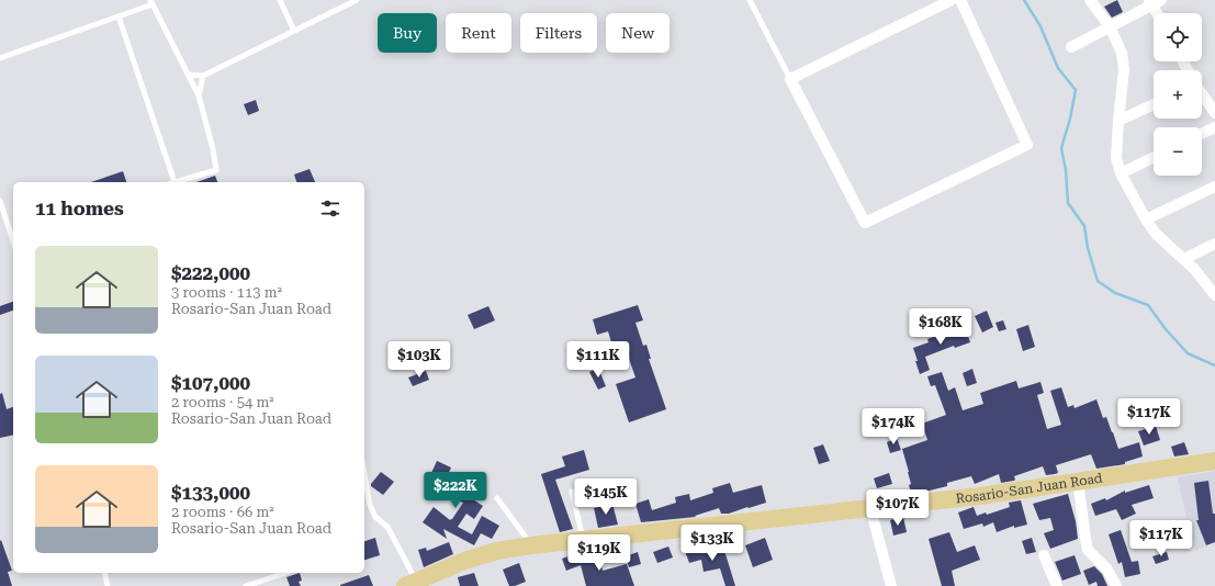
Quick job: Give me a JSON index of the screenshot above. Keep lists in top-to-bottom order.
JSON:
{
  "streets": {
    "main road": ["Rosario-San Juan Road"]
  },
  "page": {
    "map_buttons": ["+", "−"],
    "chip": [
      "Buy",
      "Rent",
      "Filters",
      "New"
    ],
    "heading": "11 homes",
    "list": [
      {
        "name": "$222,000",
        "note": "3 rooms · 113 m² · Rosario-San Juan Road"
      },
      {
        "name": "$107,000",
        "note": "2 rooms · 54 m² · Rosario-San Juan Road"
      },
      {
        "name": "$133,000",
        "note": "2 rooms · 66 m² · Rosario-San Juan Road"
      }
    ],
    "price": [
      "$168K",
      "$103K",
      "$111K",
      "$117K",
      "$174K",
      "$222K",
      "$145K",
      "$107K",
      "$117K",
      "$133K",
      "$119K"
    ]
  }
}
